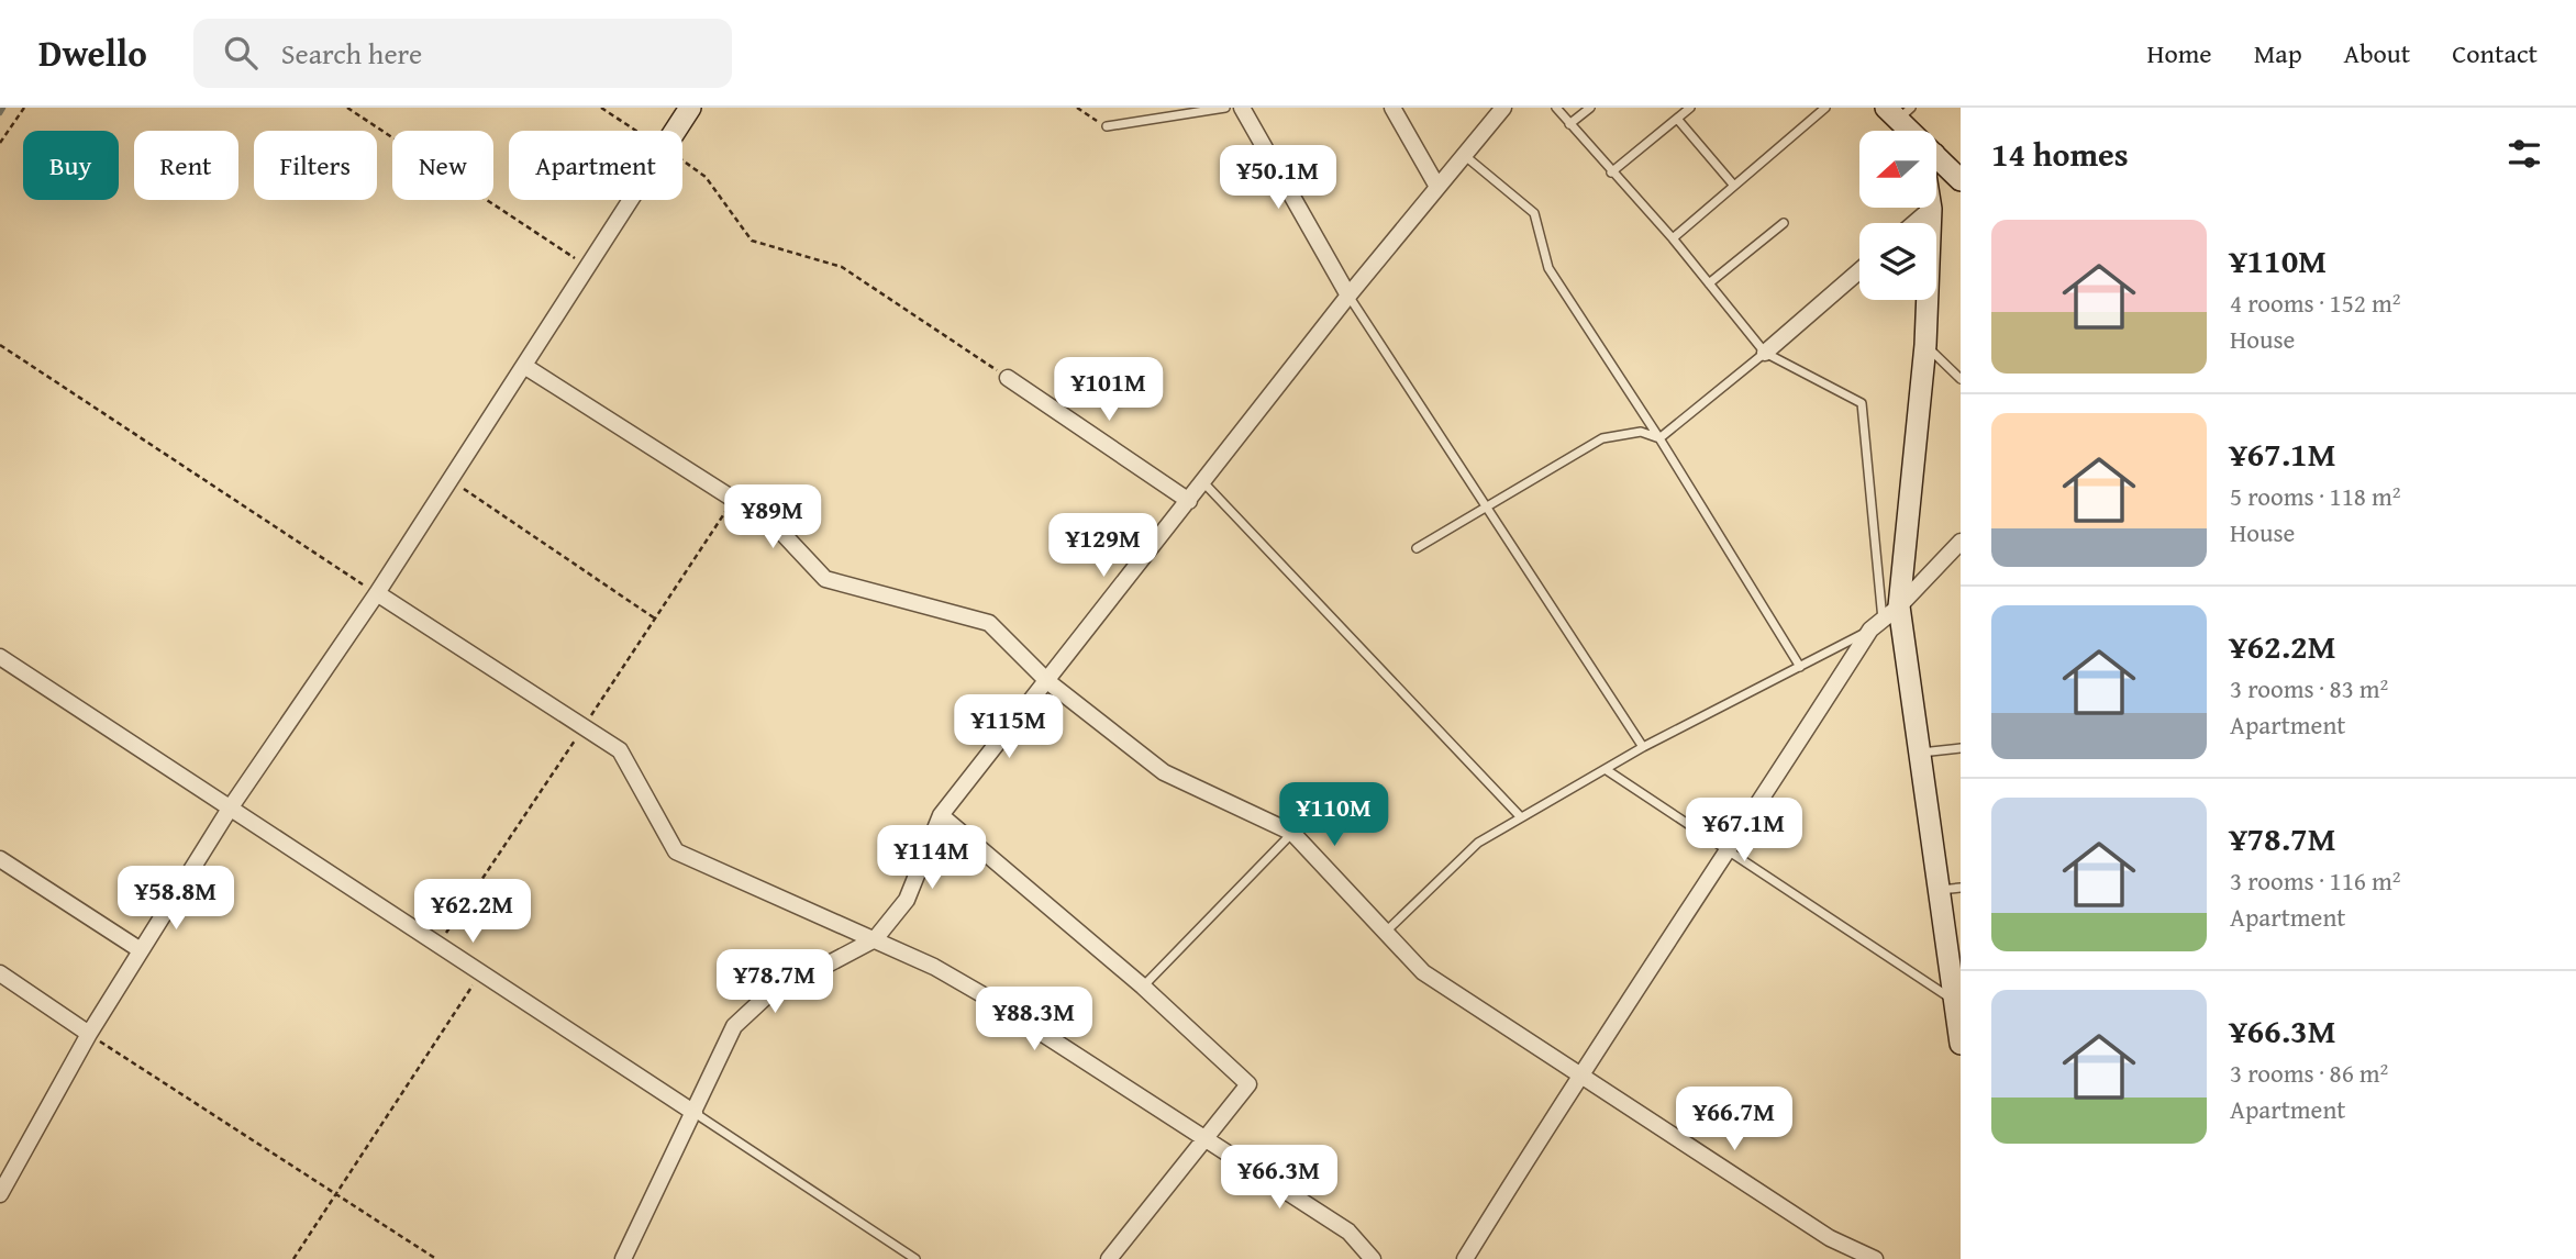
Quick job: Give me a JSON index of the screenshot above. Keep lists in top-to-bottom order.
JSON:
{
  "north": "left",
  "page": {
    "header": "Dwello",
    "search": "Search here",
    "nav": [
      "Home",
      "Map",
      "About",
      "Contact"
    ],
    "heading": "14 homes",
    "chip": [
      "Buy",
      "Rent",
      "Filters",
      "New",
      "Apartment"
    ],
    "price": [
      "¥50.1M",
      "¥101M",
      "¥89M",
      "¥129M",
      "¥115M",
      "¥110M",
      "¥67.1M",
      "¥114M",
      "¥58.8M",
      "¥62.2M",
      "¥78.7M",
      "¥88.3M",
      "¥66.7M",
      "¥66.3M"
    ],
    "list": [
      {
        "name": "¥110M",
        "note": "4 rooms · 152 m² · House"
      },
      {
        "name": "¥67.1M",
        "note": "5 rooms · 118 m² · House"
      },
      {
        "name": "¥62.2M",
        "note": "3 rooms · 83 m² · Apartment"
      },
      {
        "name": "¥78.7M",
        "note": "3 rooms · 116 m² · Apartment"
      },
      {
        "name": "¥66.3M",
        "note": "3 rooms · 86 m² · Apartment"
      }
    ]
  }
}
